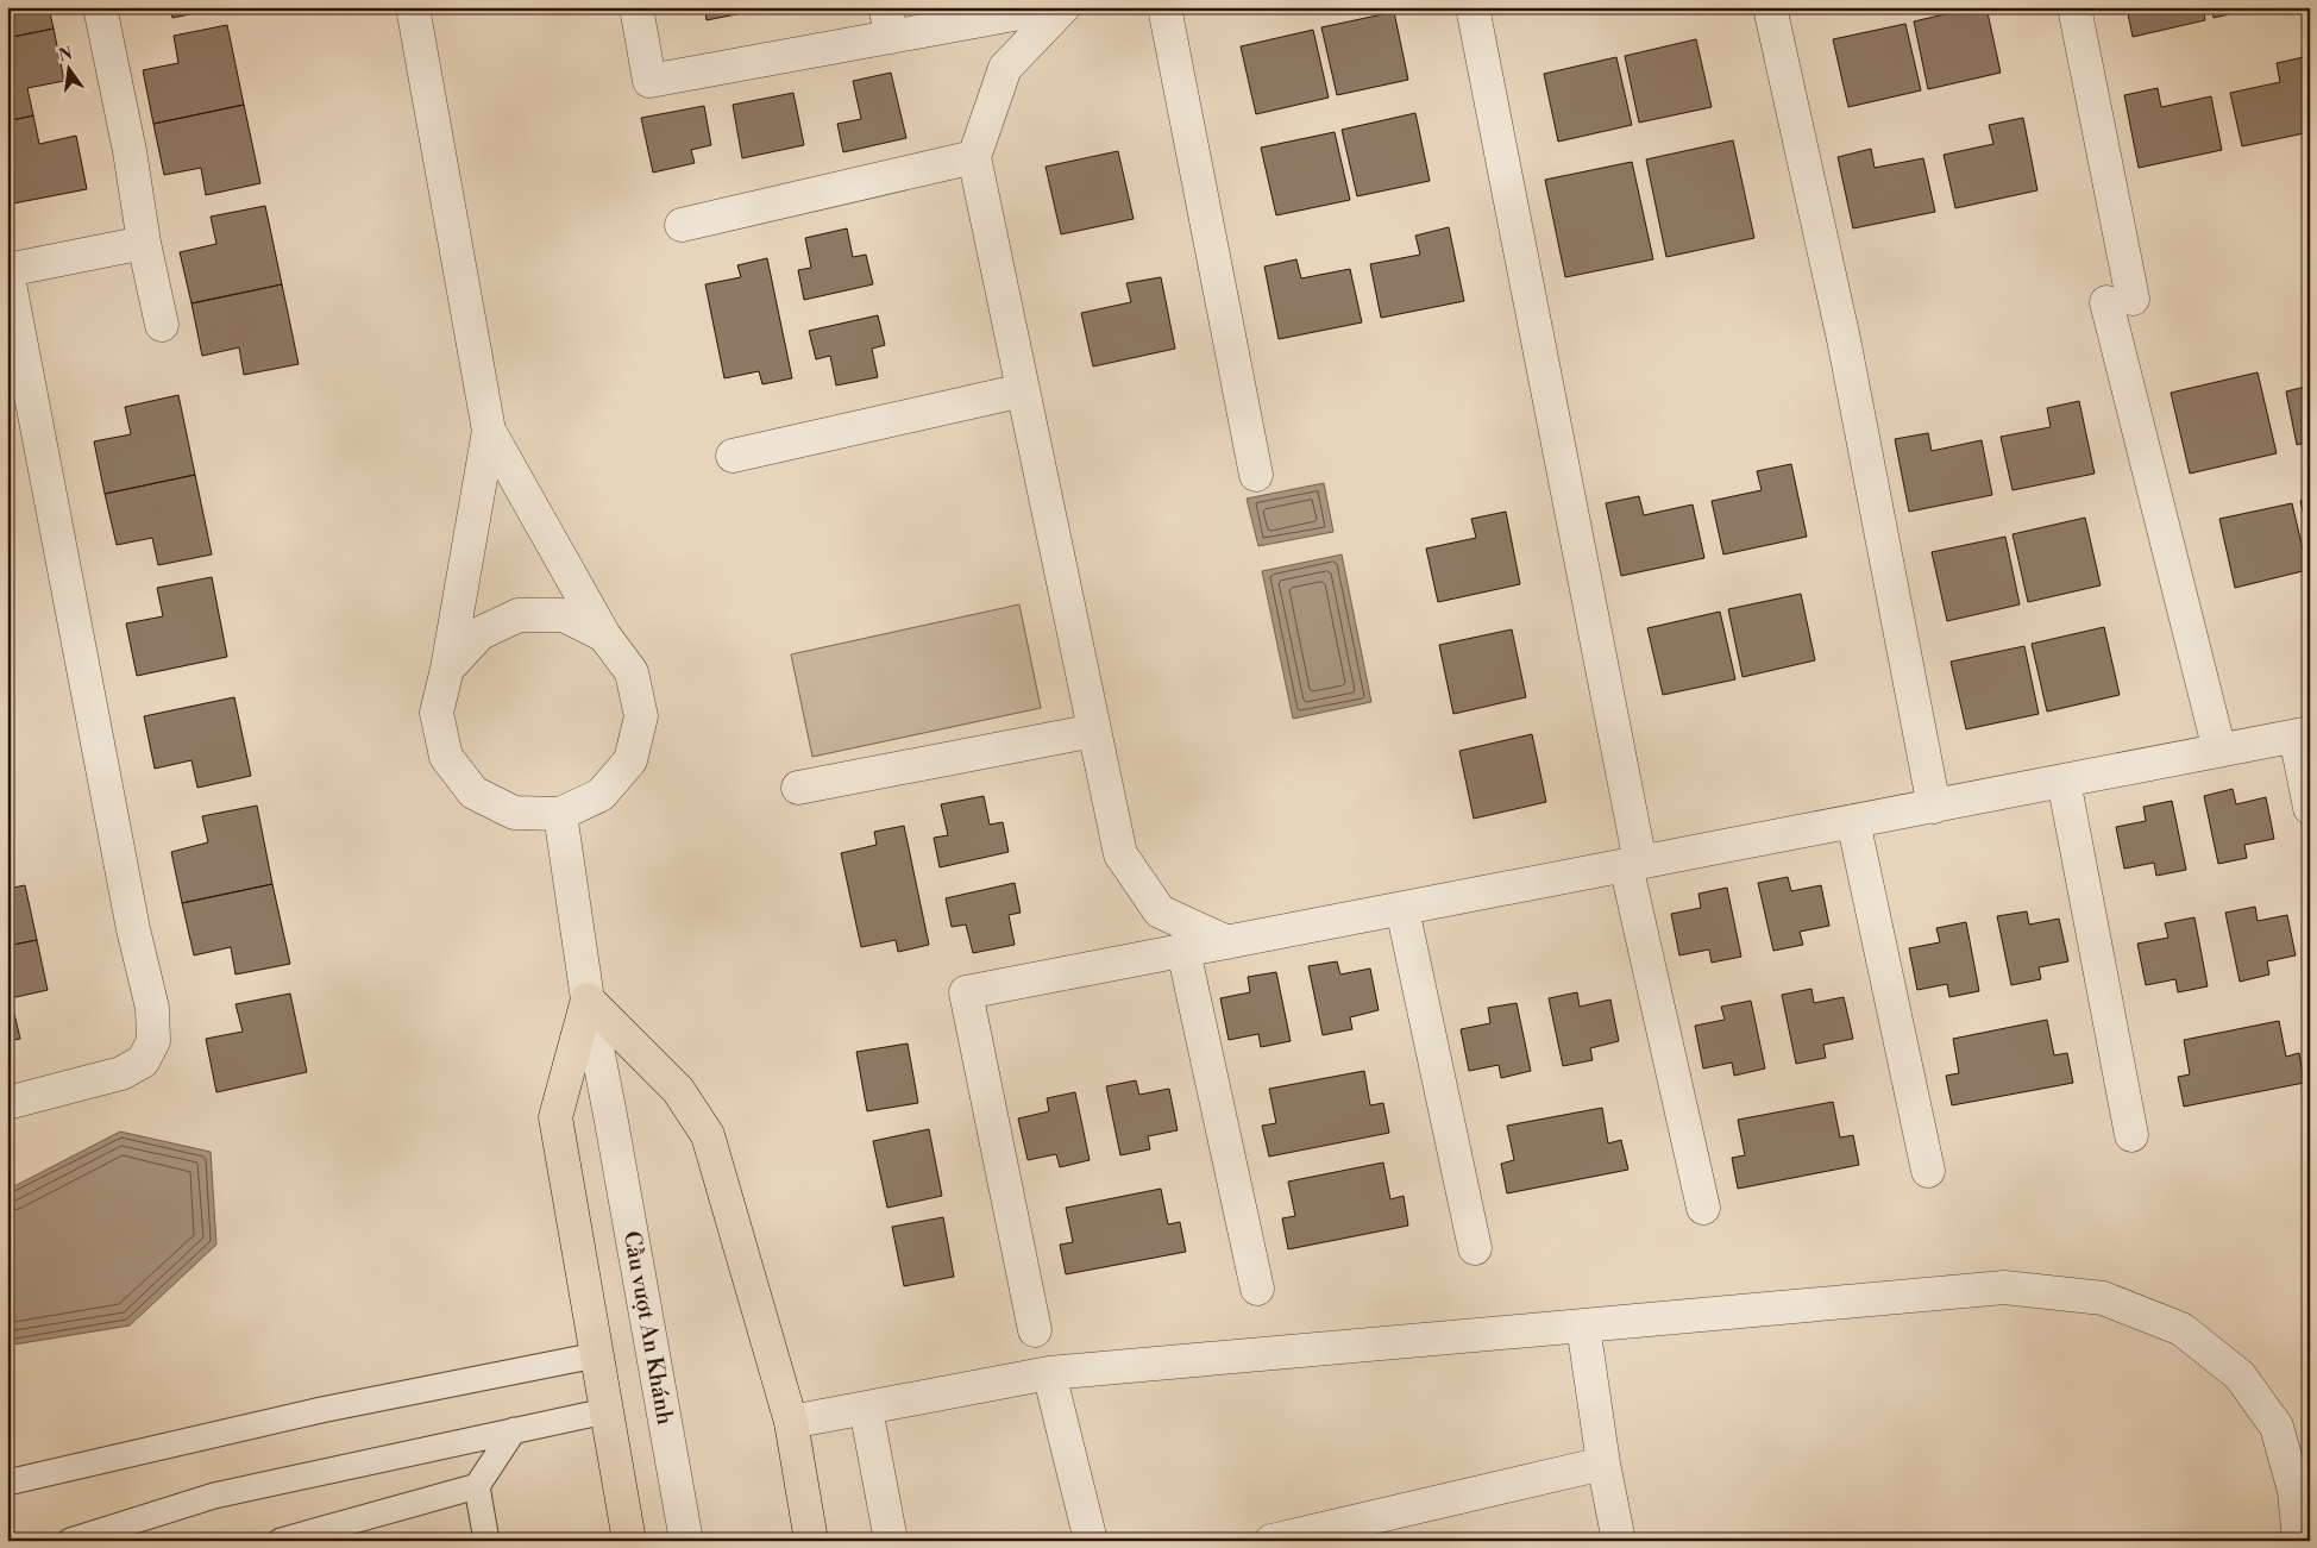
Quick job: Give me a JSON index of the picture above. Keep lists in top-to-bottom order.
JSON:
{
  "streets": {
    "street": ["Cầu vượt An Khánh"]
  },
  "north": "top"
}
